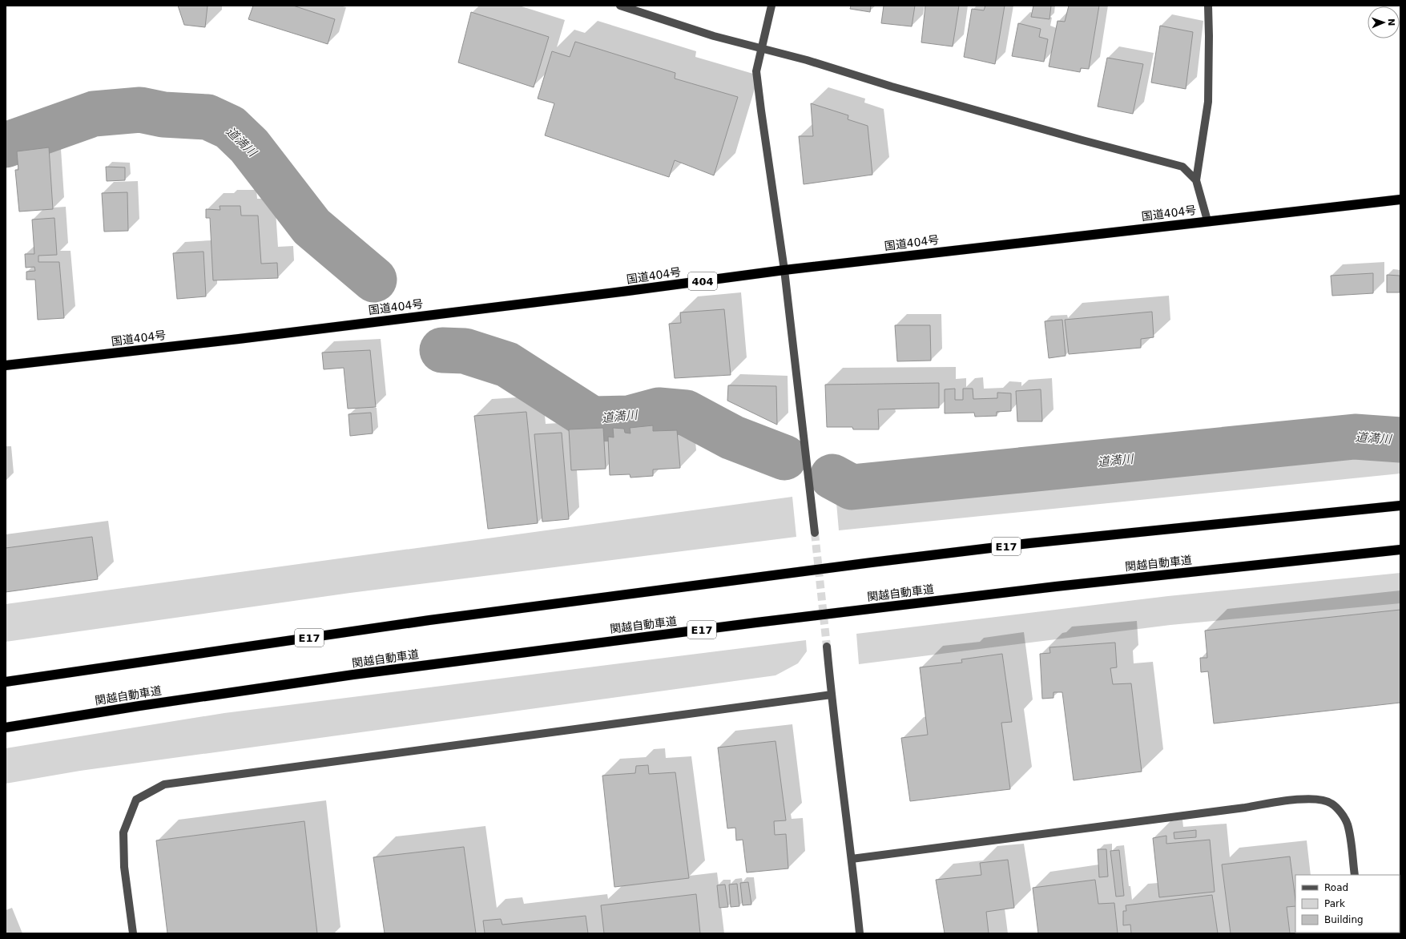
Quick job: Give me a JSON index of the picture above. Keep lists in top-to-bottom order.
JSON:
{
  "streets": {
    "highway": [
      "国道404号",
      "404",
      "E17",
      "関越自動車道"
    ]
  },
  "water": ["道満川"],
  "legend": ["Road", "Park", "Building"],
  "north": "right"
}
